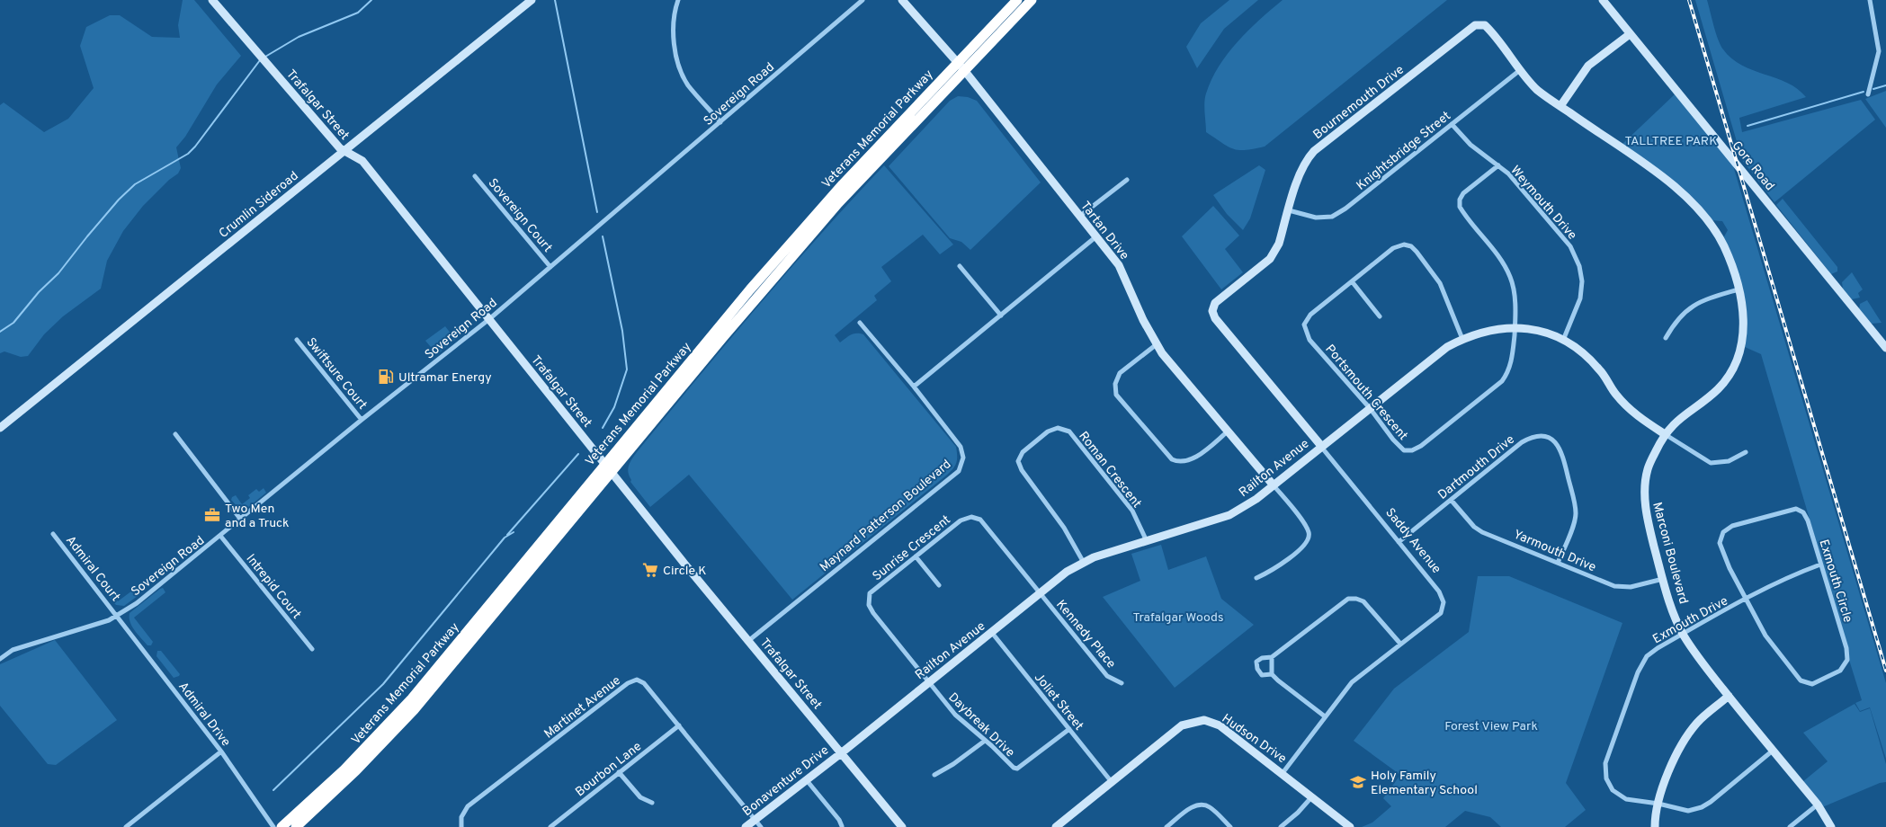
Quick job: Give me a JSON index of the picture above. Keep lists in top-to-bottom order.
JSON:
{
  "streets": {
    "highway": ["Veterans Memorial Parkway"],
    "street": [
      "Sovereign Road",
      "Bournemouth Drive",
      "Trafalgar Street",
      "Knightsbridge Street",
      "Gore Road",
      "Weymouth Drive",
      "Crumlin Sideroad",
      "Sovereign Court",
      "Tartan Drive",
      "Swiftsure Court",
      "Portsmouth Crescent",
      "Dartmouth Drive",
      "Railton Avenue",
      "Roman Crescent",
      "Maynard Patterson Boulevard",
      "Saddy Avenue",
      "Sunrise Crescent",
      "Yarmouth Drive",
      "Marconi Boulevard",
      "Admiral Court",
      "Exmouth Circle",
      "Intrepid Court",
      "Exmouth Drive",
      "Kennedy Place",
      "Joliet Street",
      "Martinet Avenue",
      "Admiral Drive",
      "Daybreak Drive",
      "Hudson Drive",
      "Bourbon Lane",
      "Bonaventure Drive"
    ]
  },
  "crossings": [
    ["Sovereign Road", "Trafalgar Street"],
    ["Sovereign Road", "Sovereign Court"],
    ["Sovereign Road", "Swiftsure Court"],
    ["Sovereign Road", "Admiral Court"],
    ["Sovereign Road", "Intrepid Court"],
    ["Sovereign Road", "Admiral Drive"],
    ["Bournemouth Drive", "Knightsbridge Street"],
    ["Bournemouth Drive", "Saddy Avenue"],
    ["Bournemouth Drive", "Marconi Boulevard"],
    ["Trafalgar Street", "Veterans Memorial Parkway"],
    ["Trafalgar Street", "Crumlin Sideroad"],
    ["Trafalgar Street", "Railton Avenue"],
    ["Trafalgar Street", "Maynard Patterson Boulevard"],
    ["Trafalgar Street", "Bonaventure Drive"],
    ["Veterans Memorial Parkway", "Tartan Drive"],
    ["Knightsbridge Street", "Weymouth Drive"],
    ["Weymouth Drive", "Portsmouth Crescent"],
    ["Weymouth Drive", "Railton Avenue"],
    ["Tartan Drive", "Railton Avenue"],
    ["Portsmouth Crescent", "Railton Avenue"],
    ["Dartmouth Drive", "Saddy Avenue"],
    ["Dartmouth Drive", "Yarmouth Drive"],
    ["Railton Avenue", "Roman Crescent"],
    ["Railton Avenue", "Saddy Avenue"],
    ["Railton Avenue", "Sunrise Crescent"],
    ["Railton Avenue", "Marconi Boulevard"],
    ["Railton Avenue", "Kennedy Place"],
    ["Railton Avenue", "Joliet Street"],
    ["Railton Avenue", "Daybreak Drive"],
    ["Railton Avenue", "Bonaventure Drive"],
    ["Saddy Avenue", "Hudson Drive"],
    ["Sunrise Crescent", "Kennedy Place"],
    ["Sunrise Crescent", "Daybreak Drive"],
    ["Yarmouth Drive", "Marconi Boulevard"],
    ["Marconi Boulevard", "Exmouth Drive"],
    ["Admiral Court", "Admiral Drive"],
    ["Exmouth Circle", "Exmouth Drive"],
    ["Joliet Street", "Daybreak Drive"],
    ["Joliet Street", "Hudson Drive"],
    ["Martinet Avenue", "Bourbon Lane"],
    ["Martinet Avenue", "Bonaventure Drive"]
  ],
  "parks": ["TALLTREE PARK", "Trafalgar Woods", "Forest View Park"],
  "places": {
    "fuel station": ["Ultramar Energy"],
    "office": ["Two Men and a Truck"],
    "supermarket": ["Circle K"],
    "school or university": ["Holy Family Elementary School"]
  }
}
